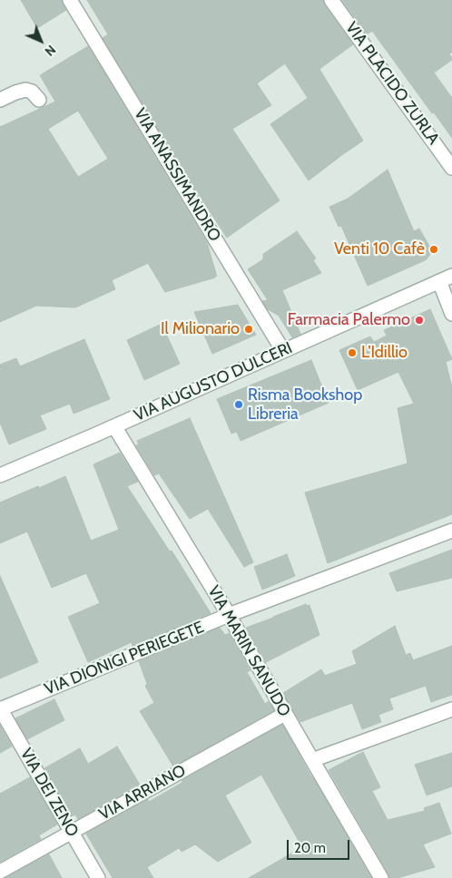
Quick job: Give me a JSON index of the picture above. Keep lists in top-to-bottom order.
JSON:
{
  "streets": {
    "street": [
      "VIA PLACIDO ZURLA",
      "VIA ANASSIMANDRO",
      "VIA AUGUSTO DULCERI",
      "VIA MARIN SANUDO",
      "VIA DIONIGI PERIEGETE",
      "VIA DEI ZENO",
      "VIA ARRIANO"
    ]
  },
  "crossings": [
    ["VIA ANASSIMANDRO", "VIA AUGUSTO DULCERI"],
    ["VIA AUGUSTO DULCERI", "VIA MARIN SANUDO"],
    ["VIA MARIN SANUDO", "VIA DIONIGI PERIEGETE"],
    ["VIA MARIN SANUDO", "VIA ARRIANO"],
    ["VIA DIONIGI PERIEGETE", "VIA DEI ZENO"],
    ["VIA DEI ZENO", "VIA ARRIANO"]
  ],
  "places": [
    "Venti 10 Cafè",
    "Farmacia Palermo",
    "Il Milionario",
    "L'Idillio",
    "Risma Bookshop Libreria"
  ],
  "scale_bar": "20 m",
  "north": "bottom right"
}
